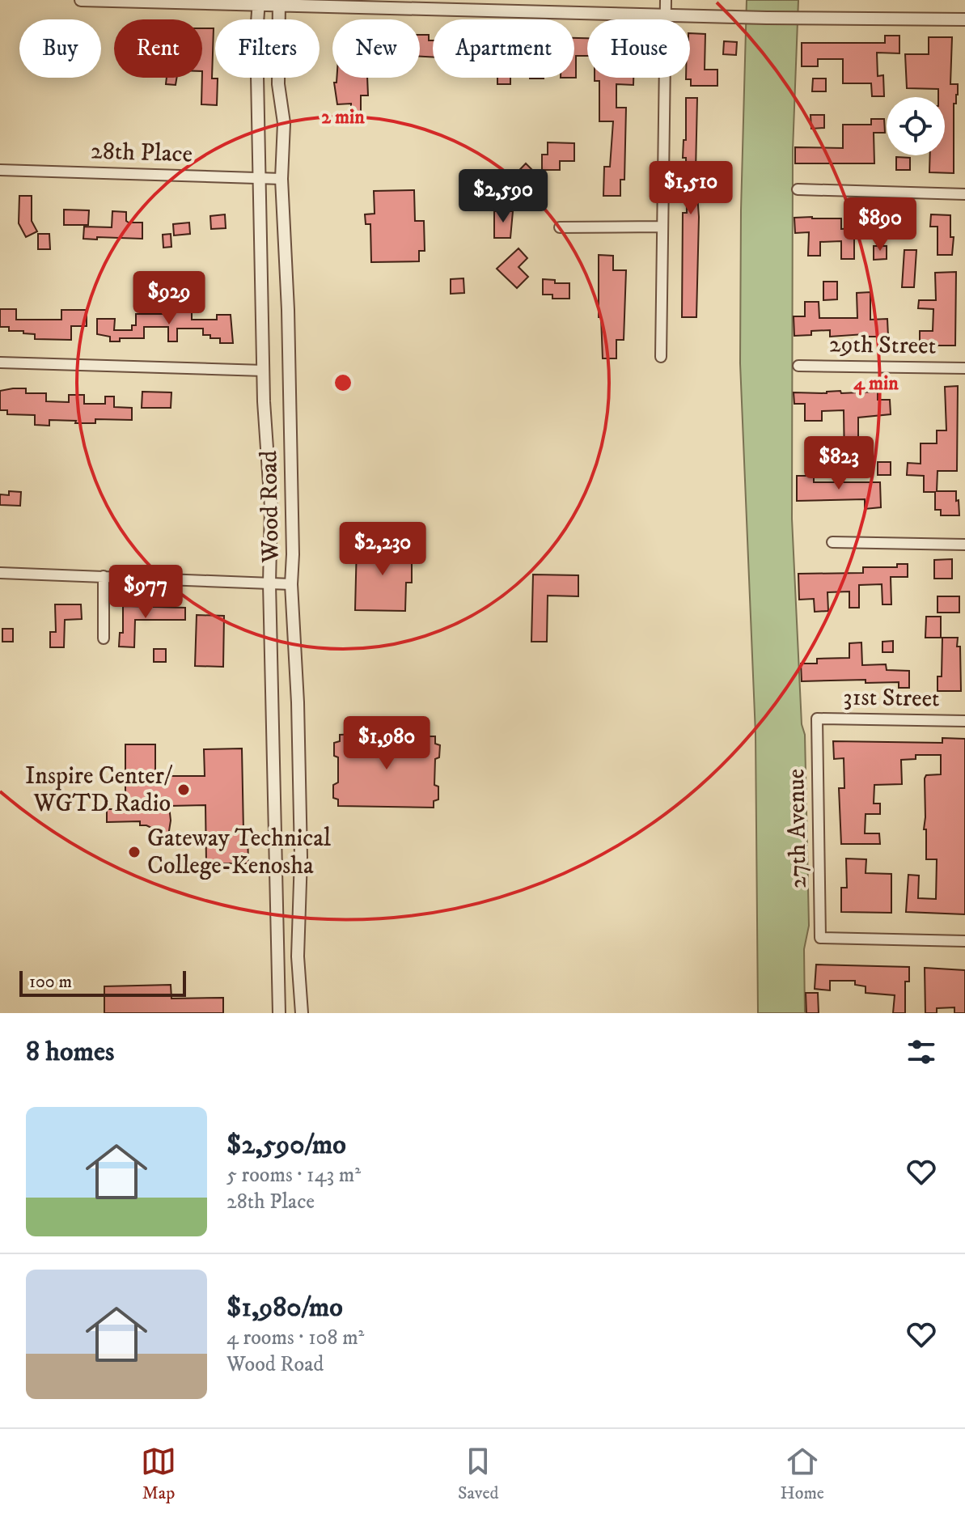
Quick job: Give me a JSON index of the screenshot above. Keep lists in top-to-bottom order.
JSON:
{
  "streets": {
    "street": [
      "28th Place",
      "29th Street",
      "Wood Road",
      "31st Street",
      "27th Avenue"
    ]
  },
  "crossings": [
    ["28th Place", "Wood Road"],
    ["31st Street", "27th Avenue"]
  ],
  "places": ["Inspire Center/ WGTD Radio", "Gateway Technical College-Kenosha"],
  "scale_bar": "100 m",
  "page": {
    "chip": [
      "Buy",
      "Rent",
      "Filters",
      "New",
      "Apartment",
      "House"
    ],
    "price": [
      "$1,510",
      "$2,590",
      "$890",
      "$929",
      "$823",
      "$2,230",
      "$977",
      "$1,980"
    ],
    "scale": "100 m",
    "heading": "8 homes",
    "list": [
      {
        "name": "$2,590/mo",
        "note": "5 rooms · 143 m² · 28th Place"
      },
      {
        "name": "$1,980/mo",
        "note": "4 rooms · 108 m² · Wood Road"
      }
    ],
    "tabs": ["Map", "Saved", "Home"]
  },
  "rings": ["2 min", "4 min"]
}
